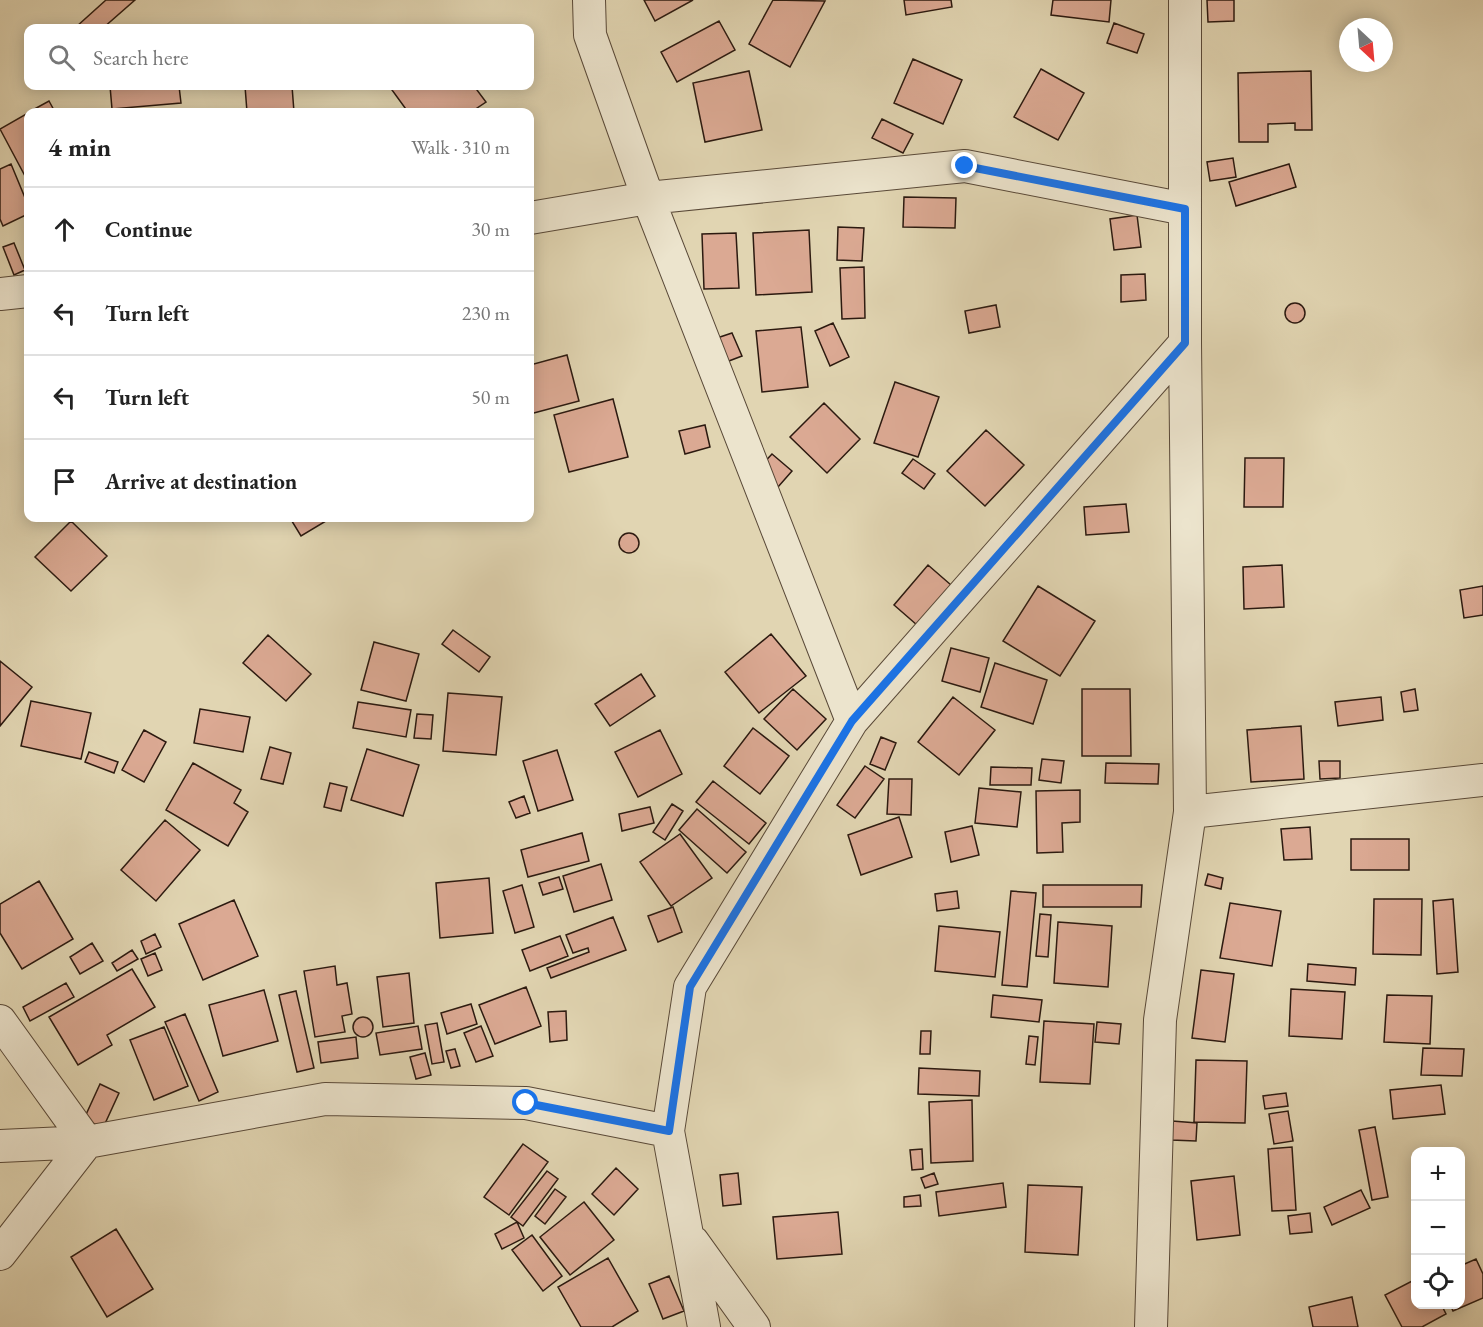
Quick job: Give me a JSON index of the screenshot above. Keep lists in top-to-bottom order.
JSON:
{
  "north": "bottom right",
  "page": {
    "search": "Search here",
    "heading": ["4 min", "Walk · 310 m"],
    "list": [
      ["Continue", "30 m"],
      ["Turn left", "230 m"],
      ["Turn left", "50 m"],
      "Arrive at destination"
    ],
    "map_buttons": ["+", "−"]
  }
}
